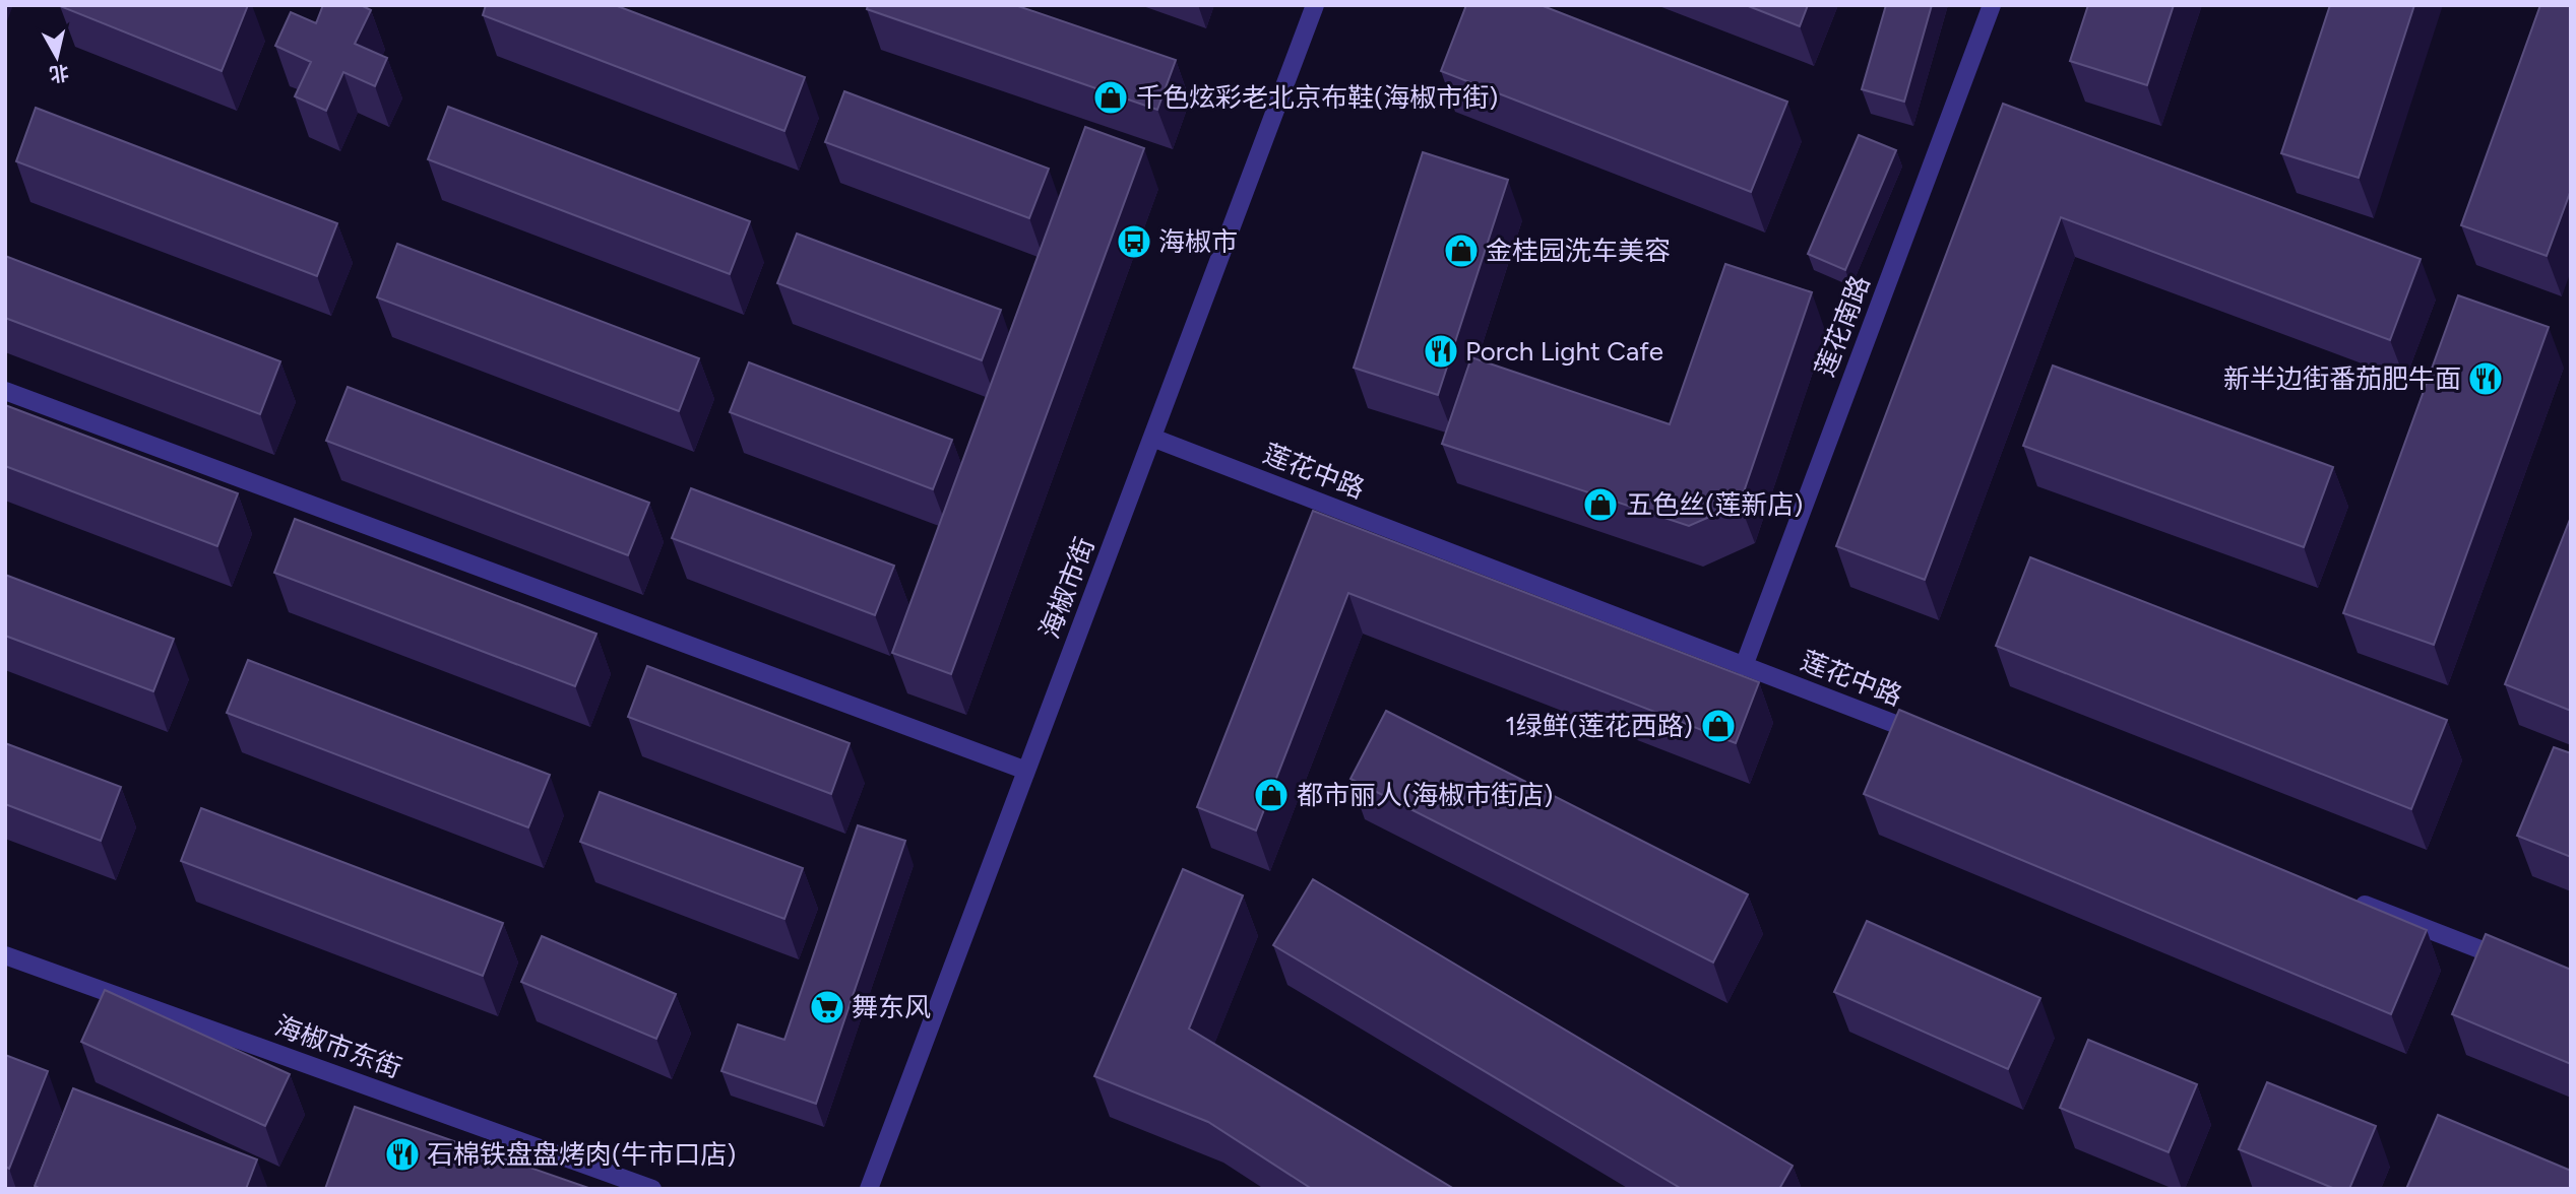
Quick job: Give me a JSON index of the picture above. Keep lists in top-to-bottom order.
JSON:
{
  "streets": {
    "street": [
      "莲花南路",
      "莲花中路",
      "海椒市街",
      "海椒市东街"
    ]
  },
  "crossings": [
    ["莲花南路", "莲花中路"],
    ["莲花中路", "海椒市街"]
  ],
  "places": {
    "shop": [
      "千色炫彩老北京布鞋(海椒市街)",
      "金桂园洗车美容",
      "五色丝(莲新店)",
      "1绿鲜(莲花西路)",
      "都市丽人(海椒市街店)"
    ],
    "bus stop": ["海椒市"],
    "restaurant": ["Porch Light Cafe", "新半边街番茄肥牛面", "石棉铁盘盘烤肉(牛市口店)"],
    "supermarket": ["舞东风"]
  },
  "north": "bottom"
}
